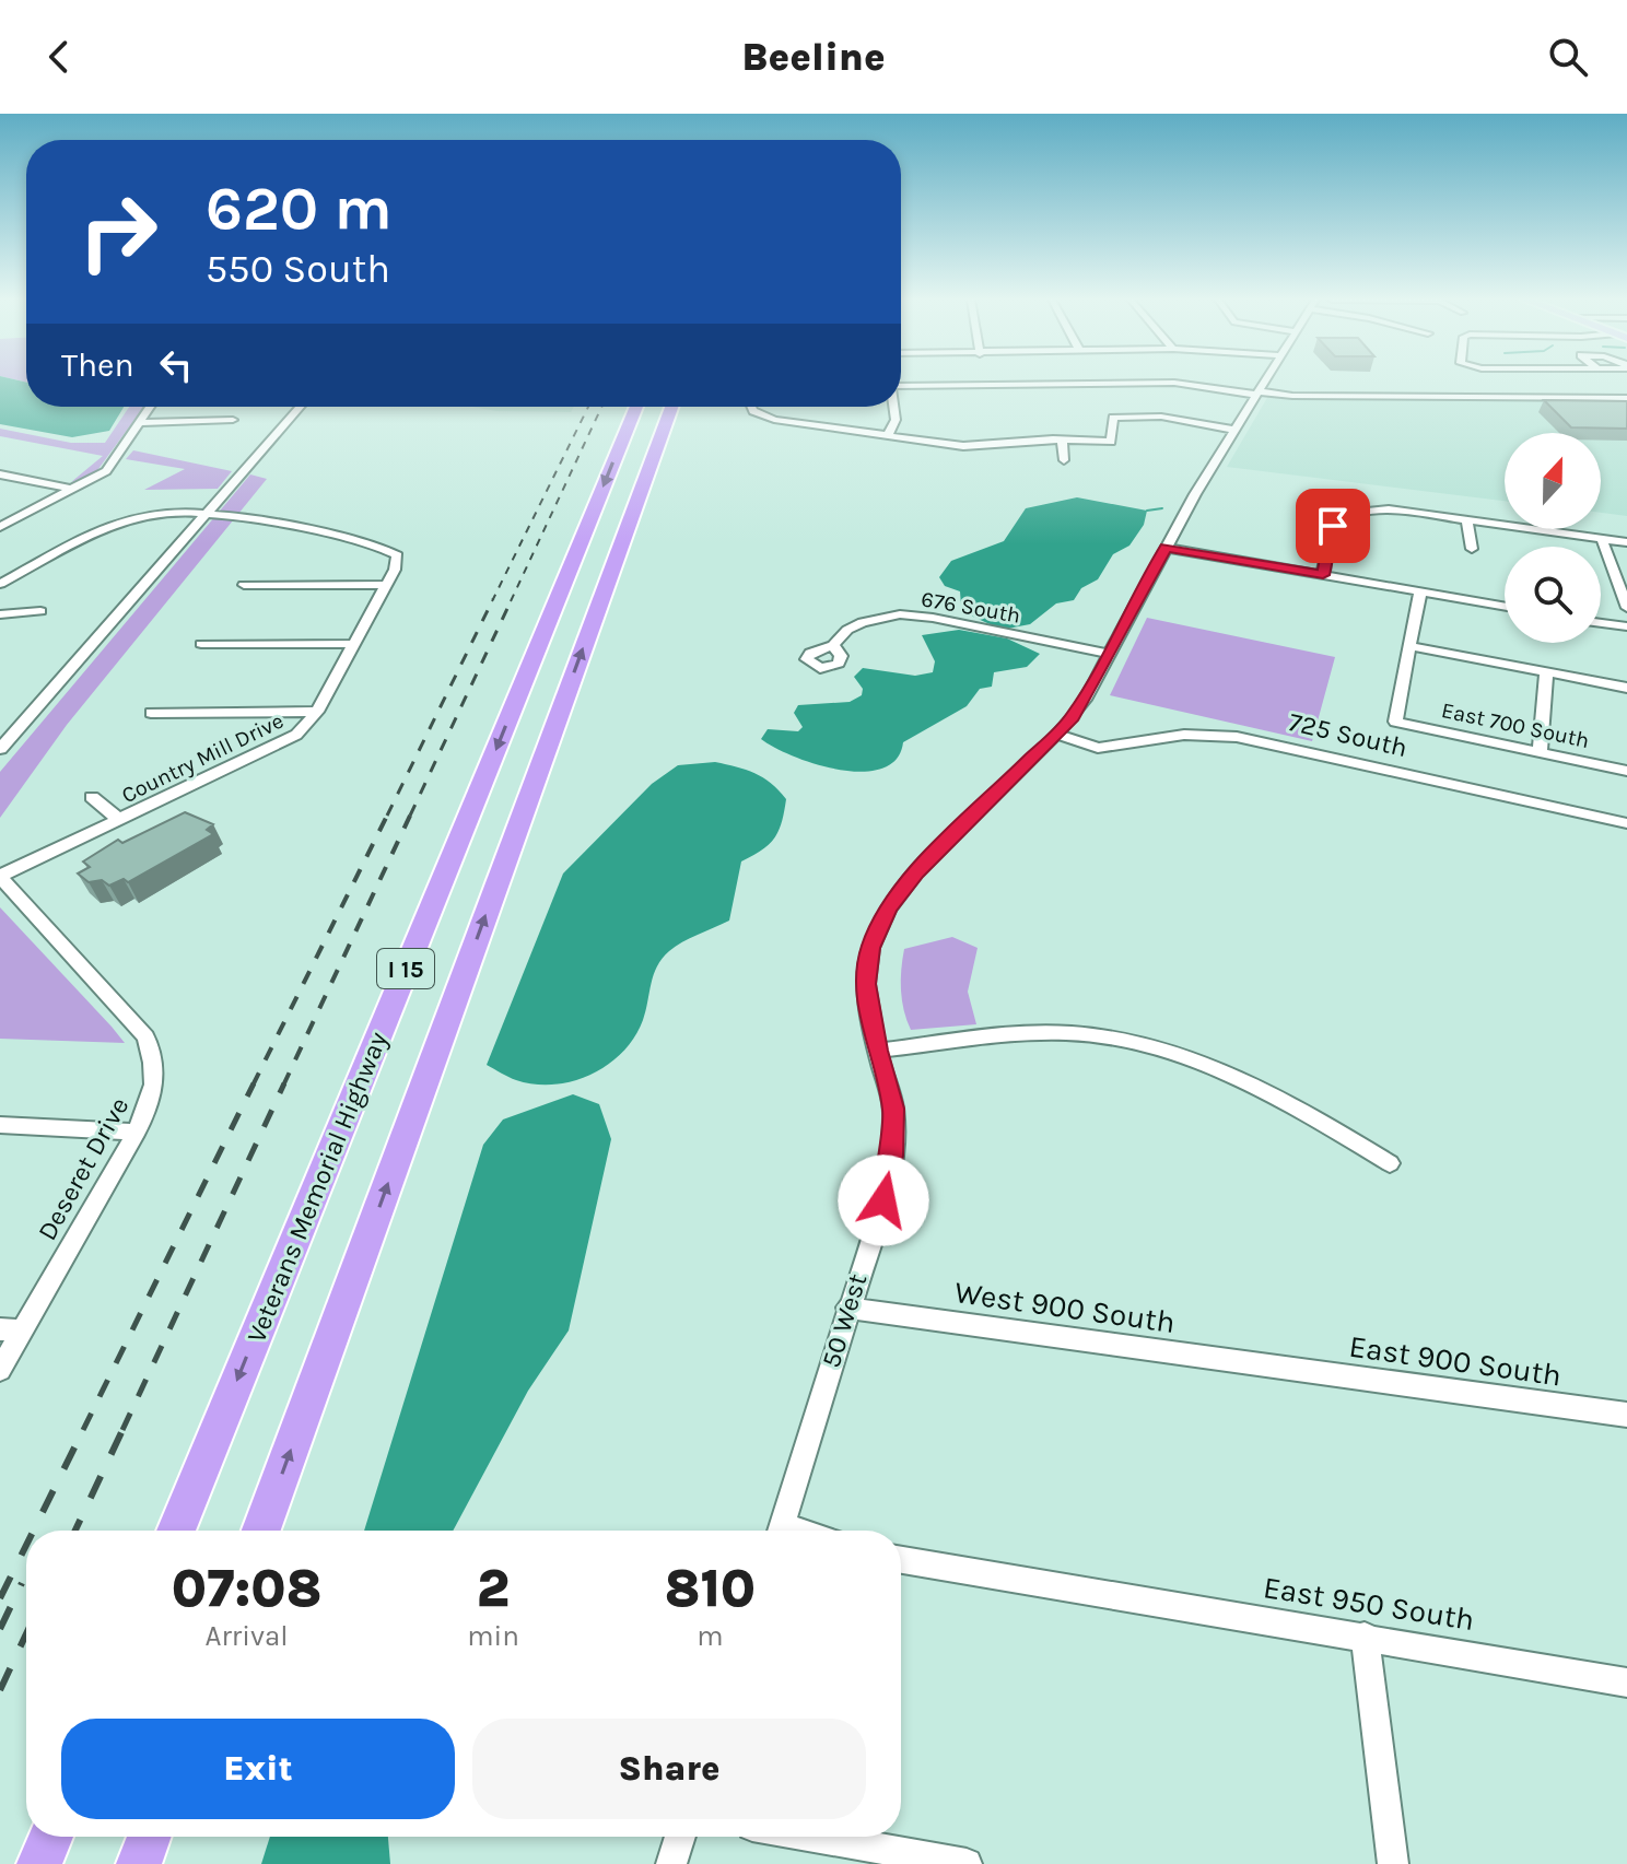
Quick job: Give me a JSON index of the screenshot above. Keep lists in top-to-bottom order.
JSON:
{
  "streets": {
    "highway": ["I 15", "Veterans Memorial Highway"],
    "street": [
      "676 South",
      "East 700 South",
      "725 South",
      "Country Mill Drive",
      "Deseret Drive",
      "West 900 South",
      "50 West",
      "East 900 South",
      "East 950 South"
    ]
  },
  "crossings": [
    ["676 South", "50 West"],
    ["725 South", "50 West"],
    ["Country Mill Drive", "Deseret Drive"],
    ["West 900 South", "50 West"],
    ["West 900 South", "East 900 South"]
  ],
  "north": "top",
  "page": {
    "header": "Beeline",
    "turn": ["620 m", "550 South"],
    "then": "Then",
    "eta": [
      "07:08",
      "Arrival",
      "2",
      "min",
      "810",
      "m"
    ],
    "buttons": ["Exit", "Share"]
  }
}
